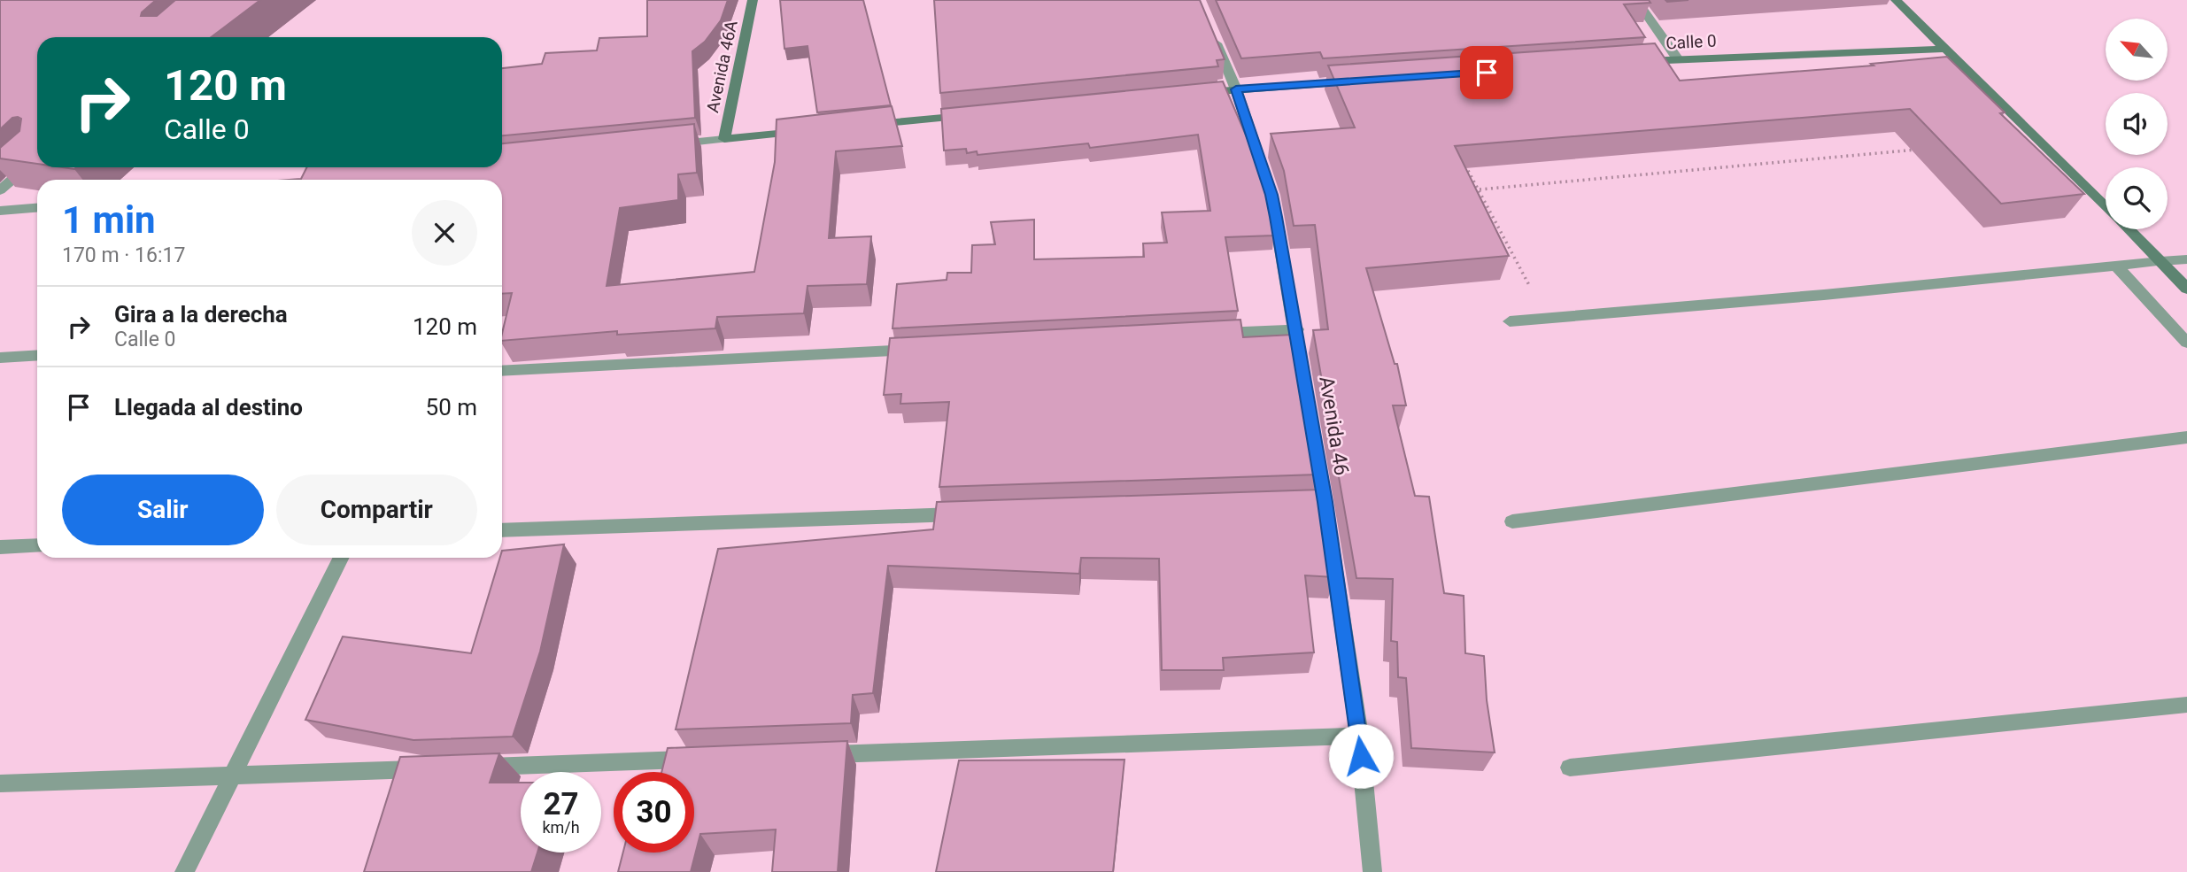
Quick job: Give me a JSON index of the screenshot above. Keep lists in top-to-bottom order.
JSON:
{
  "streets": {
    "street": ["Calle 0", "Avenida 46A", "Avenida 46"]
  },
  "north": "top left",
  "page": {
    "turn": ["120 m", "Calle 0"],
    "heading": ["1 min", "170 m · 16:17"],
    "list": [
      {
        "name": "Gira a la derecha",
        "note": "Calle 0",
        "value": "120 m"
      },
      {
        "name": "Llegada al destino",
        "value": "50 m"
      }
    ],
    "buttons": ["Salir", "Compartir"],
    "speed": "27 km/h",
    "limit": "30"
  }
}
